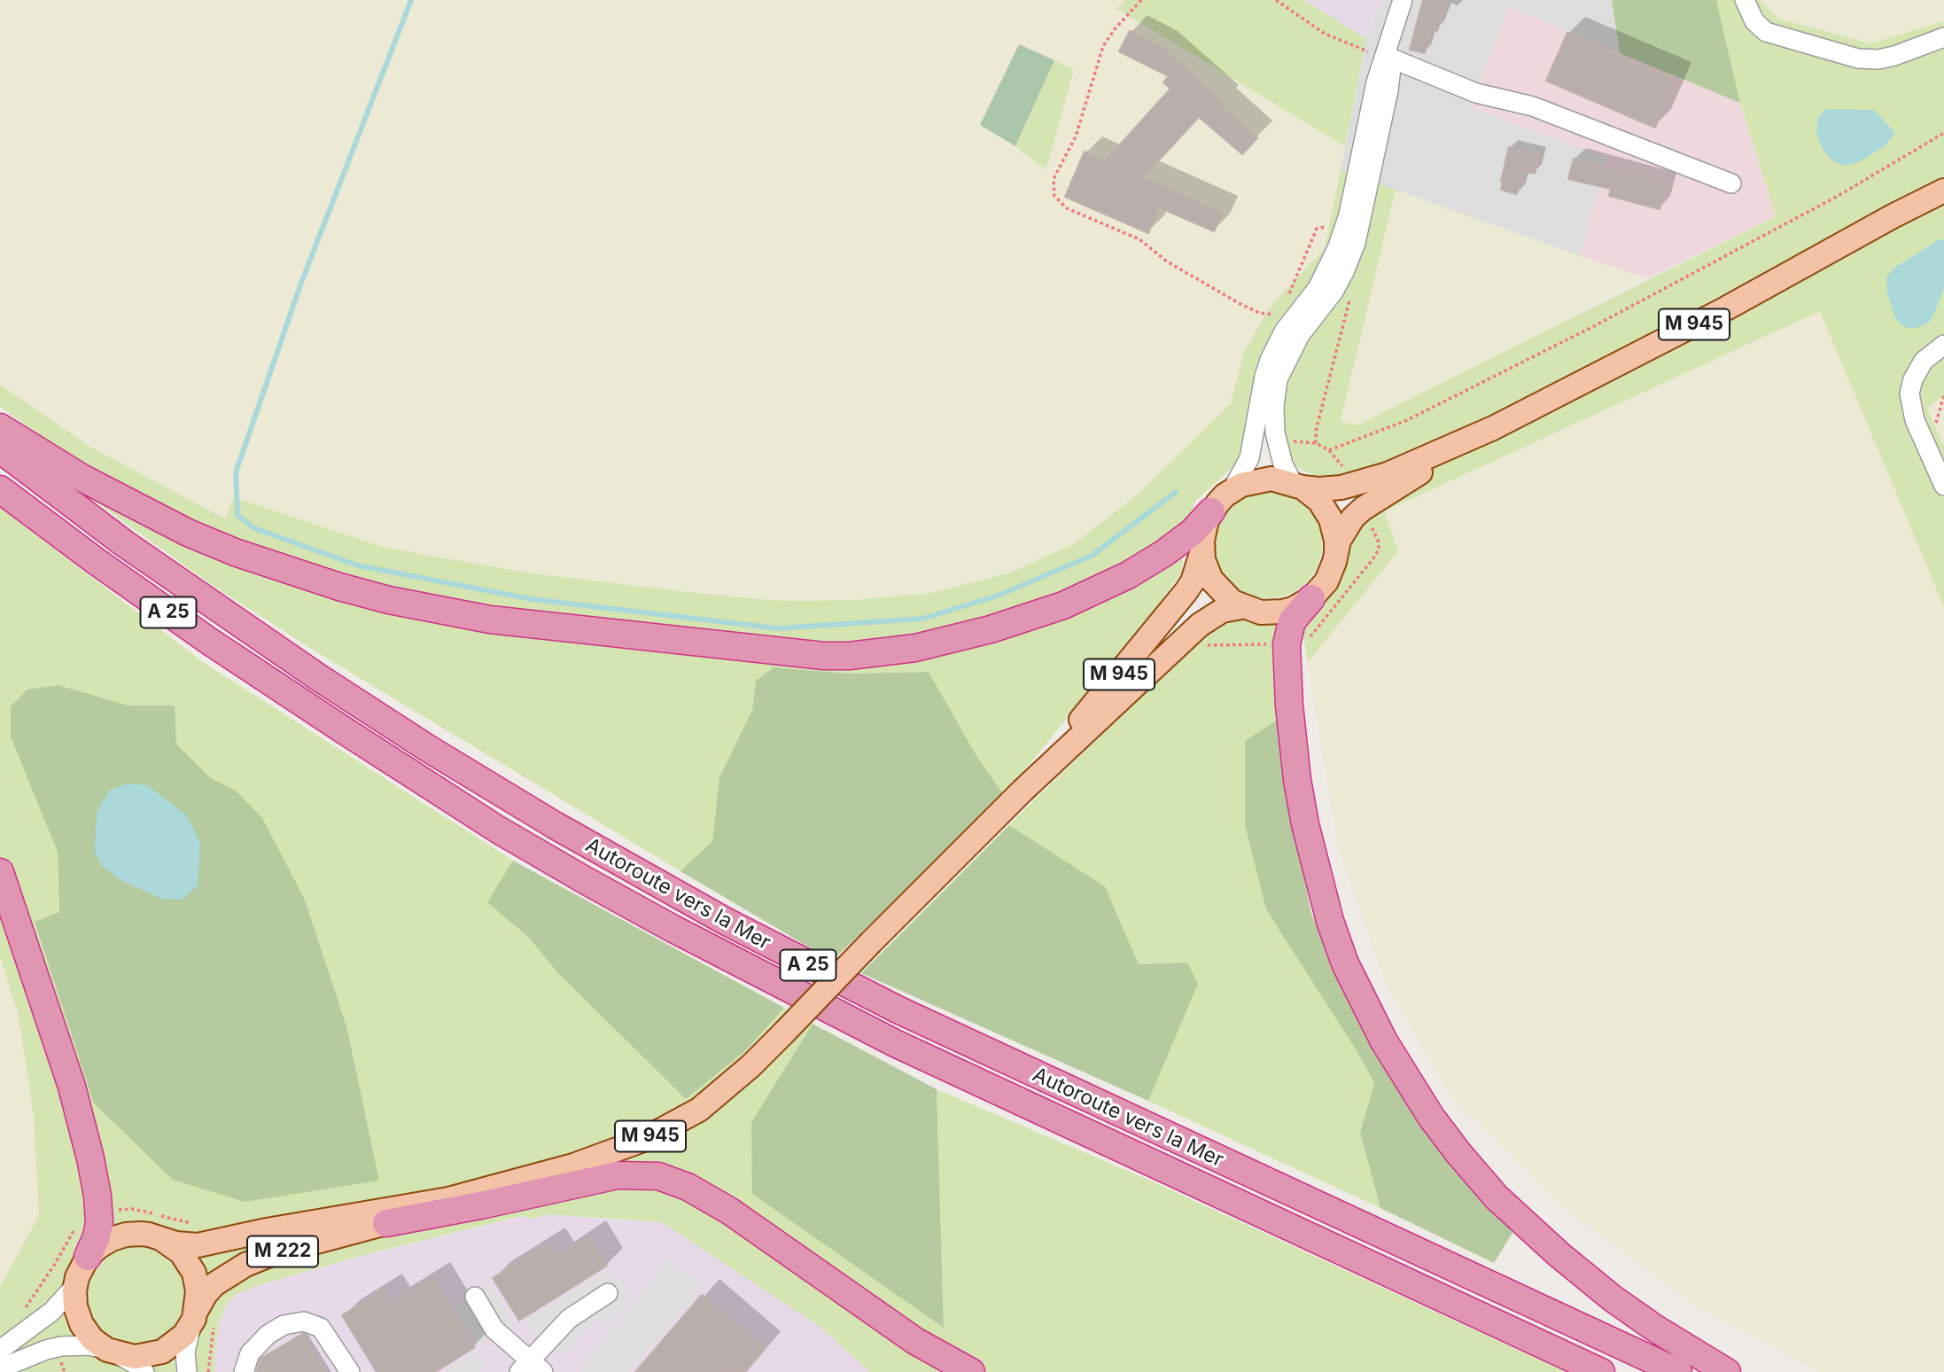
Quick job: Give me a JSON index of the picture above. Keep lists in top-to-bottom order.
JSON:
{
  "streets": {
    "highway": ["A 25", "Autoroute vers la Mer"],
    "main road": ["M 945", "M 222"]
  },
  "crossings": [
    ["M 945", "M 222"]
  ]
}
